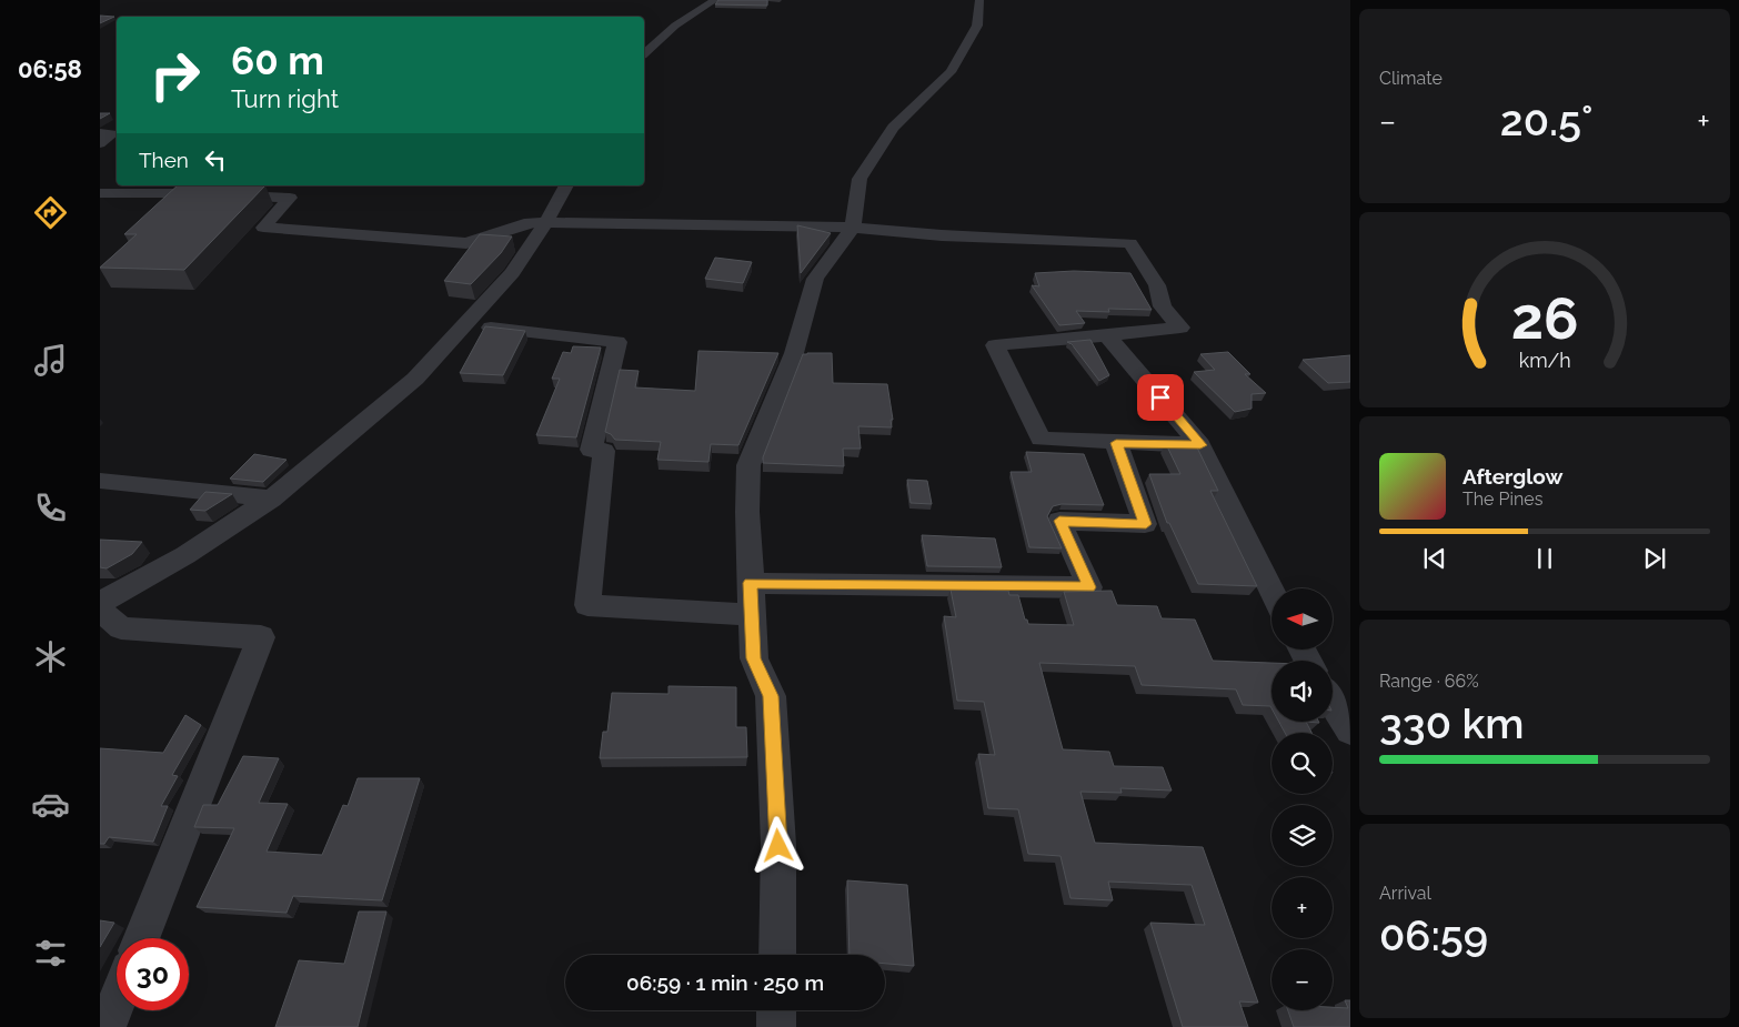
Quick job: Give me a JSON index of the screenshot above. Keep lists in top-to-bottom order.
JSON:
{
  "north": "left",
  "page": {
    "tabs": "06:58",
    "tile": [
      "Climate",
      ["Range · 66%", "330 km"],
      ["Arrival", "06:59"]
    ],
    "turn": ["60 m", "Turn right"],
    "heat": ["−", "20.5°", "+"],
    "then": "Then",
    "song": ["Afterglow", "The Pines"],
    "map_buttons": ["+", "−"],
    "limit": "30",
    "trip": "06:59 · 1 min · 250 m",
    "gauge": ["26", "km/h"]
  }
}
